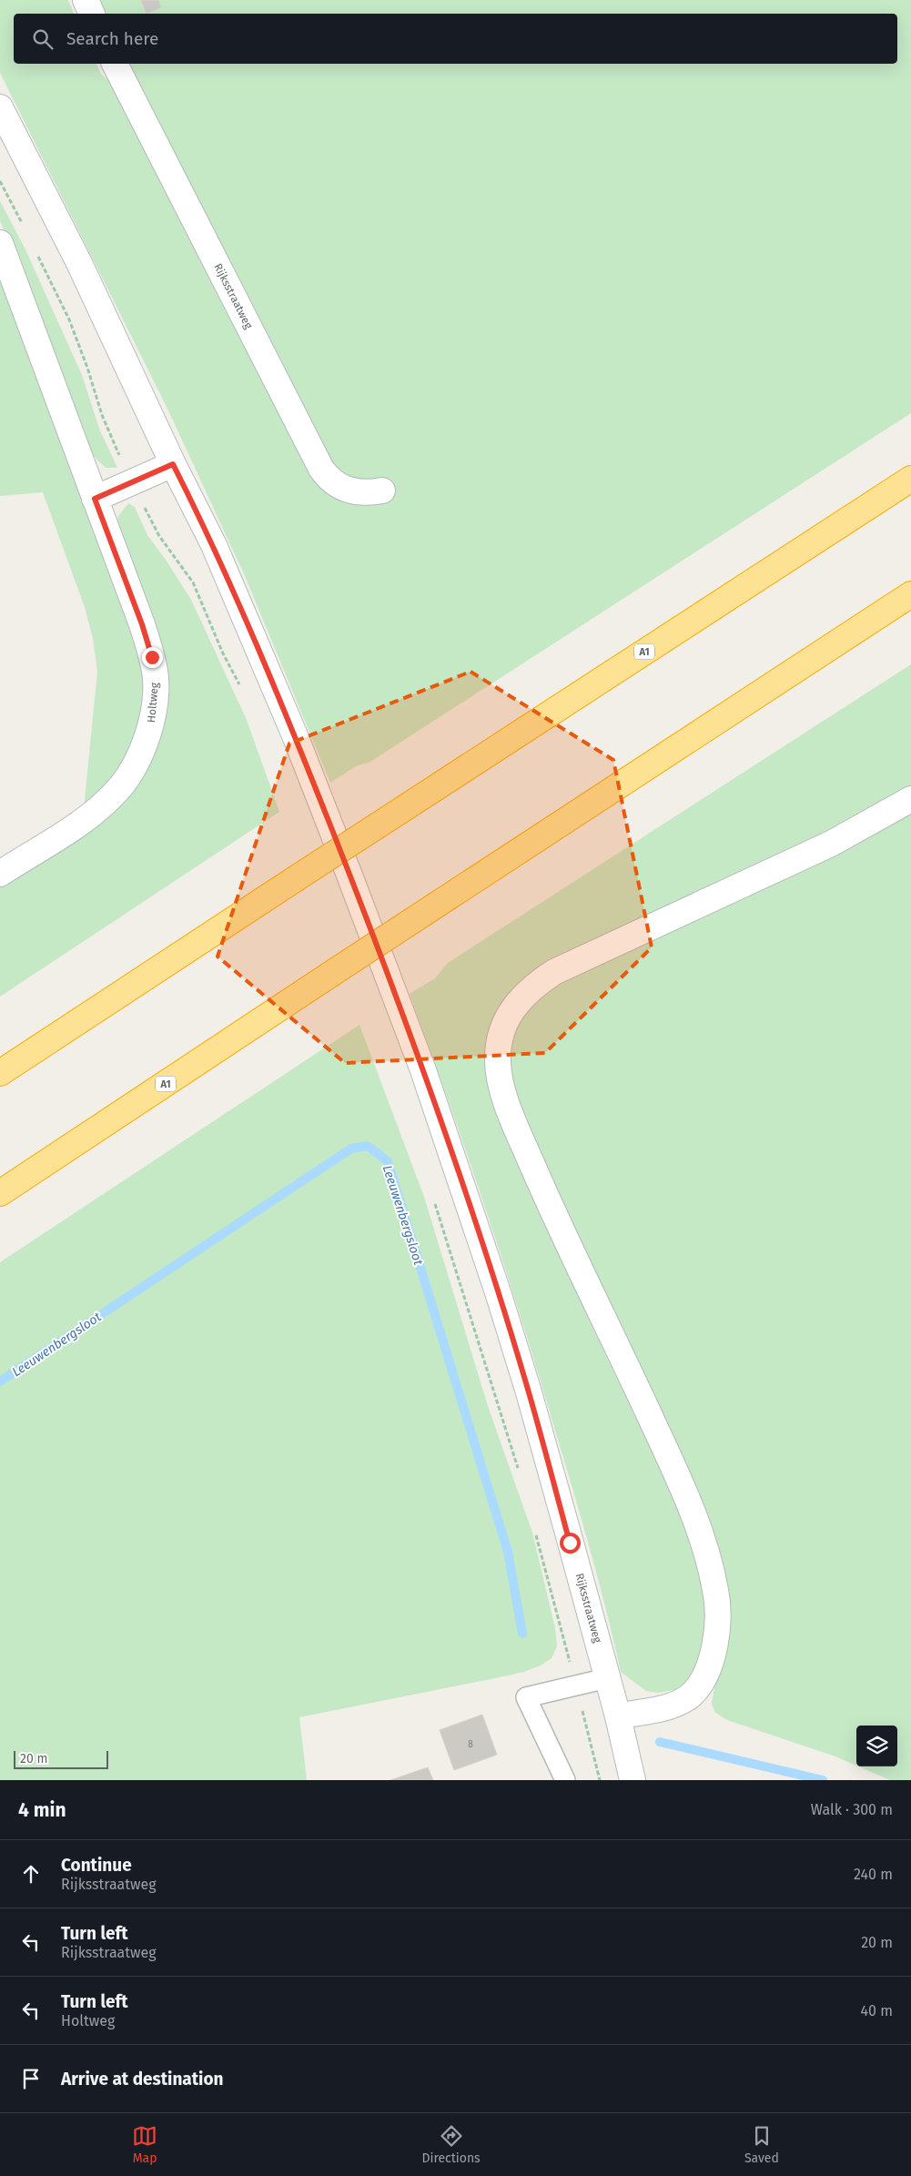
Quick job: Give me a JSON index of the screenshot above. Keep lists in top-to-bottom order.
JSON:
{
  "streets": {
    "highway": ["A1"],
    "street": ["Rijksstraatweg", "Holtweg"]
  },
  "water": ["Leeuwenbergsloot"],
  "house_numbers": ["8"],
  "scale_bar": "20 m",
  "page": {
    "search": "Search here",
    "scale": "20 m",
    "heading": ["4 min", "Walk · 300 m"],
    "list": [
      ["Continue", "Rijksstraatweg", "240 m"],
      ["Turn left", "Rijksstraatweg", "20 m"],
      ["Turn left", "Holtweg", "40 m"],
      "Arrive at destination"
    ],
    "nav": ["Map", "Directions", "Saved"]
  }
}
